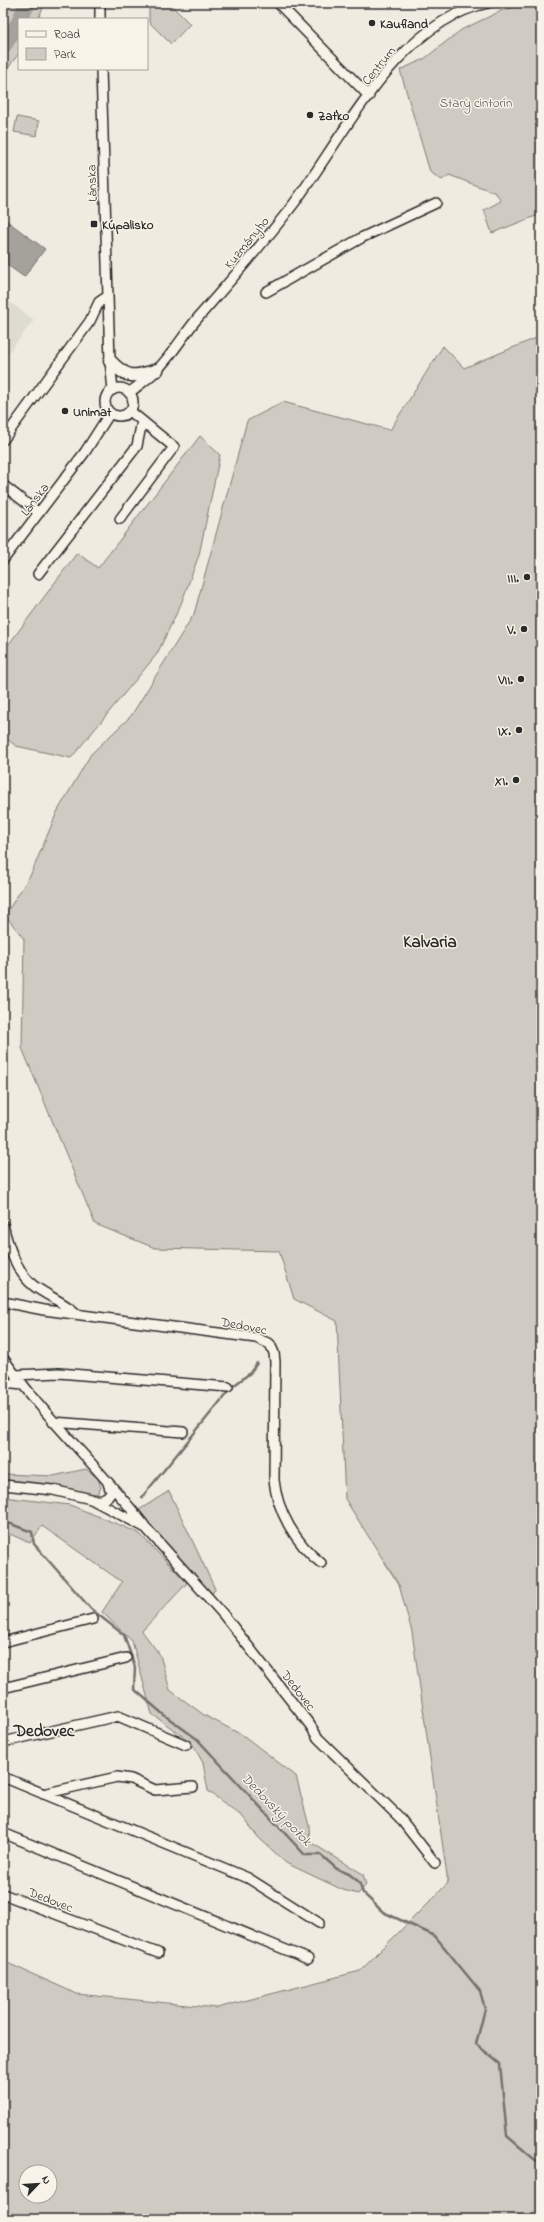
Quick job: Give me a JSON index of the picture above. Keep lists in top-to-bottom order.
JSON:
{
  "streets": {
    "street": [
      "Centrum",
      "Lánska",
      "Kuzmányho",
      "Dedovec"
    ]
  },
  "crossings": [
    ["Centrum", "Kuzmányho"],
    ["Lánska", "Kuzmányho"]
  ],
  "districts": ["Kalvaria", "Dedovec"],
  "water": ["Dedovský potok"],
  "parks": ["Starý cintorín"],
  "places": {
    "other": [
      "Kaufland",
      "Zaťko",
      "Unimat",
      "III.",
      "V.",
      "VII.",
      "IX.",
      "XI."
    ],
    "transit": ["Kúpalisko"]
  },
  "legend": ["Road", "Park"],
  "north": "top right"
}
